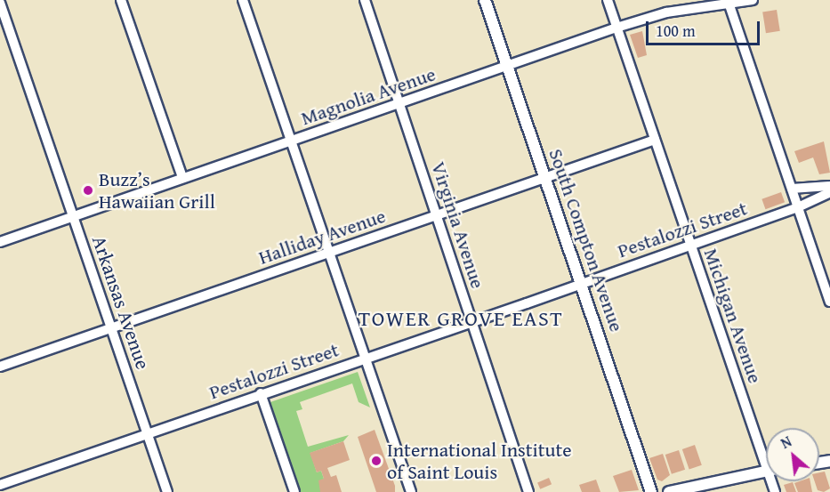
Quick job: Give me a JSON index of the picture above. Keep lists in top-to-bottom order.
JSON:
{
  "streets": {
    "main road": ["South Compton Avenue"],
    "street": [
      "Magnolia Avenue",
      "Virginia Avenue",
      "Pestalozzi Street",
      "Halliday Avenue",
      "Arkansas Avenue",
      "Michigan Avenue"
    ]
  },
  "crossings": [
    ["Magnolia Avenue", "Virginia Avenue"],
    ["Magnolia Avenue", "South Compton Avenue"],
    ["Magnolia Avenue", "Arkansas Avenue"],
    ["Magnolia Avenue", "Michigan Avenue"],
    ["Virginia Avenue", "Pestalozzi Street"],
    ["Virginia Avenue", "Halliday Avenue"],
    ["Pestalozzi Street", "South Compton Avenue"],
    ["Pestalozzi Street", "Arkansas Avenue"],
    ["Pestalozzi Street", "Michigan Avenue"],
    ["Halliday Avenue", "South Compton Avenue"],
    ["Halliday Avenue", "Arkansas Avenue"],
    ["Halliday Avenue", "Michigan Avenue"]
  ],
  "districts": ["TOWER GROVE EAST"],
  "places": ["Buzz’s Hawaiian Grill", "International Institute of Saint Louis"],
  "scale_bar": "100 m",
  "north": "top left"
}
